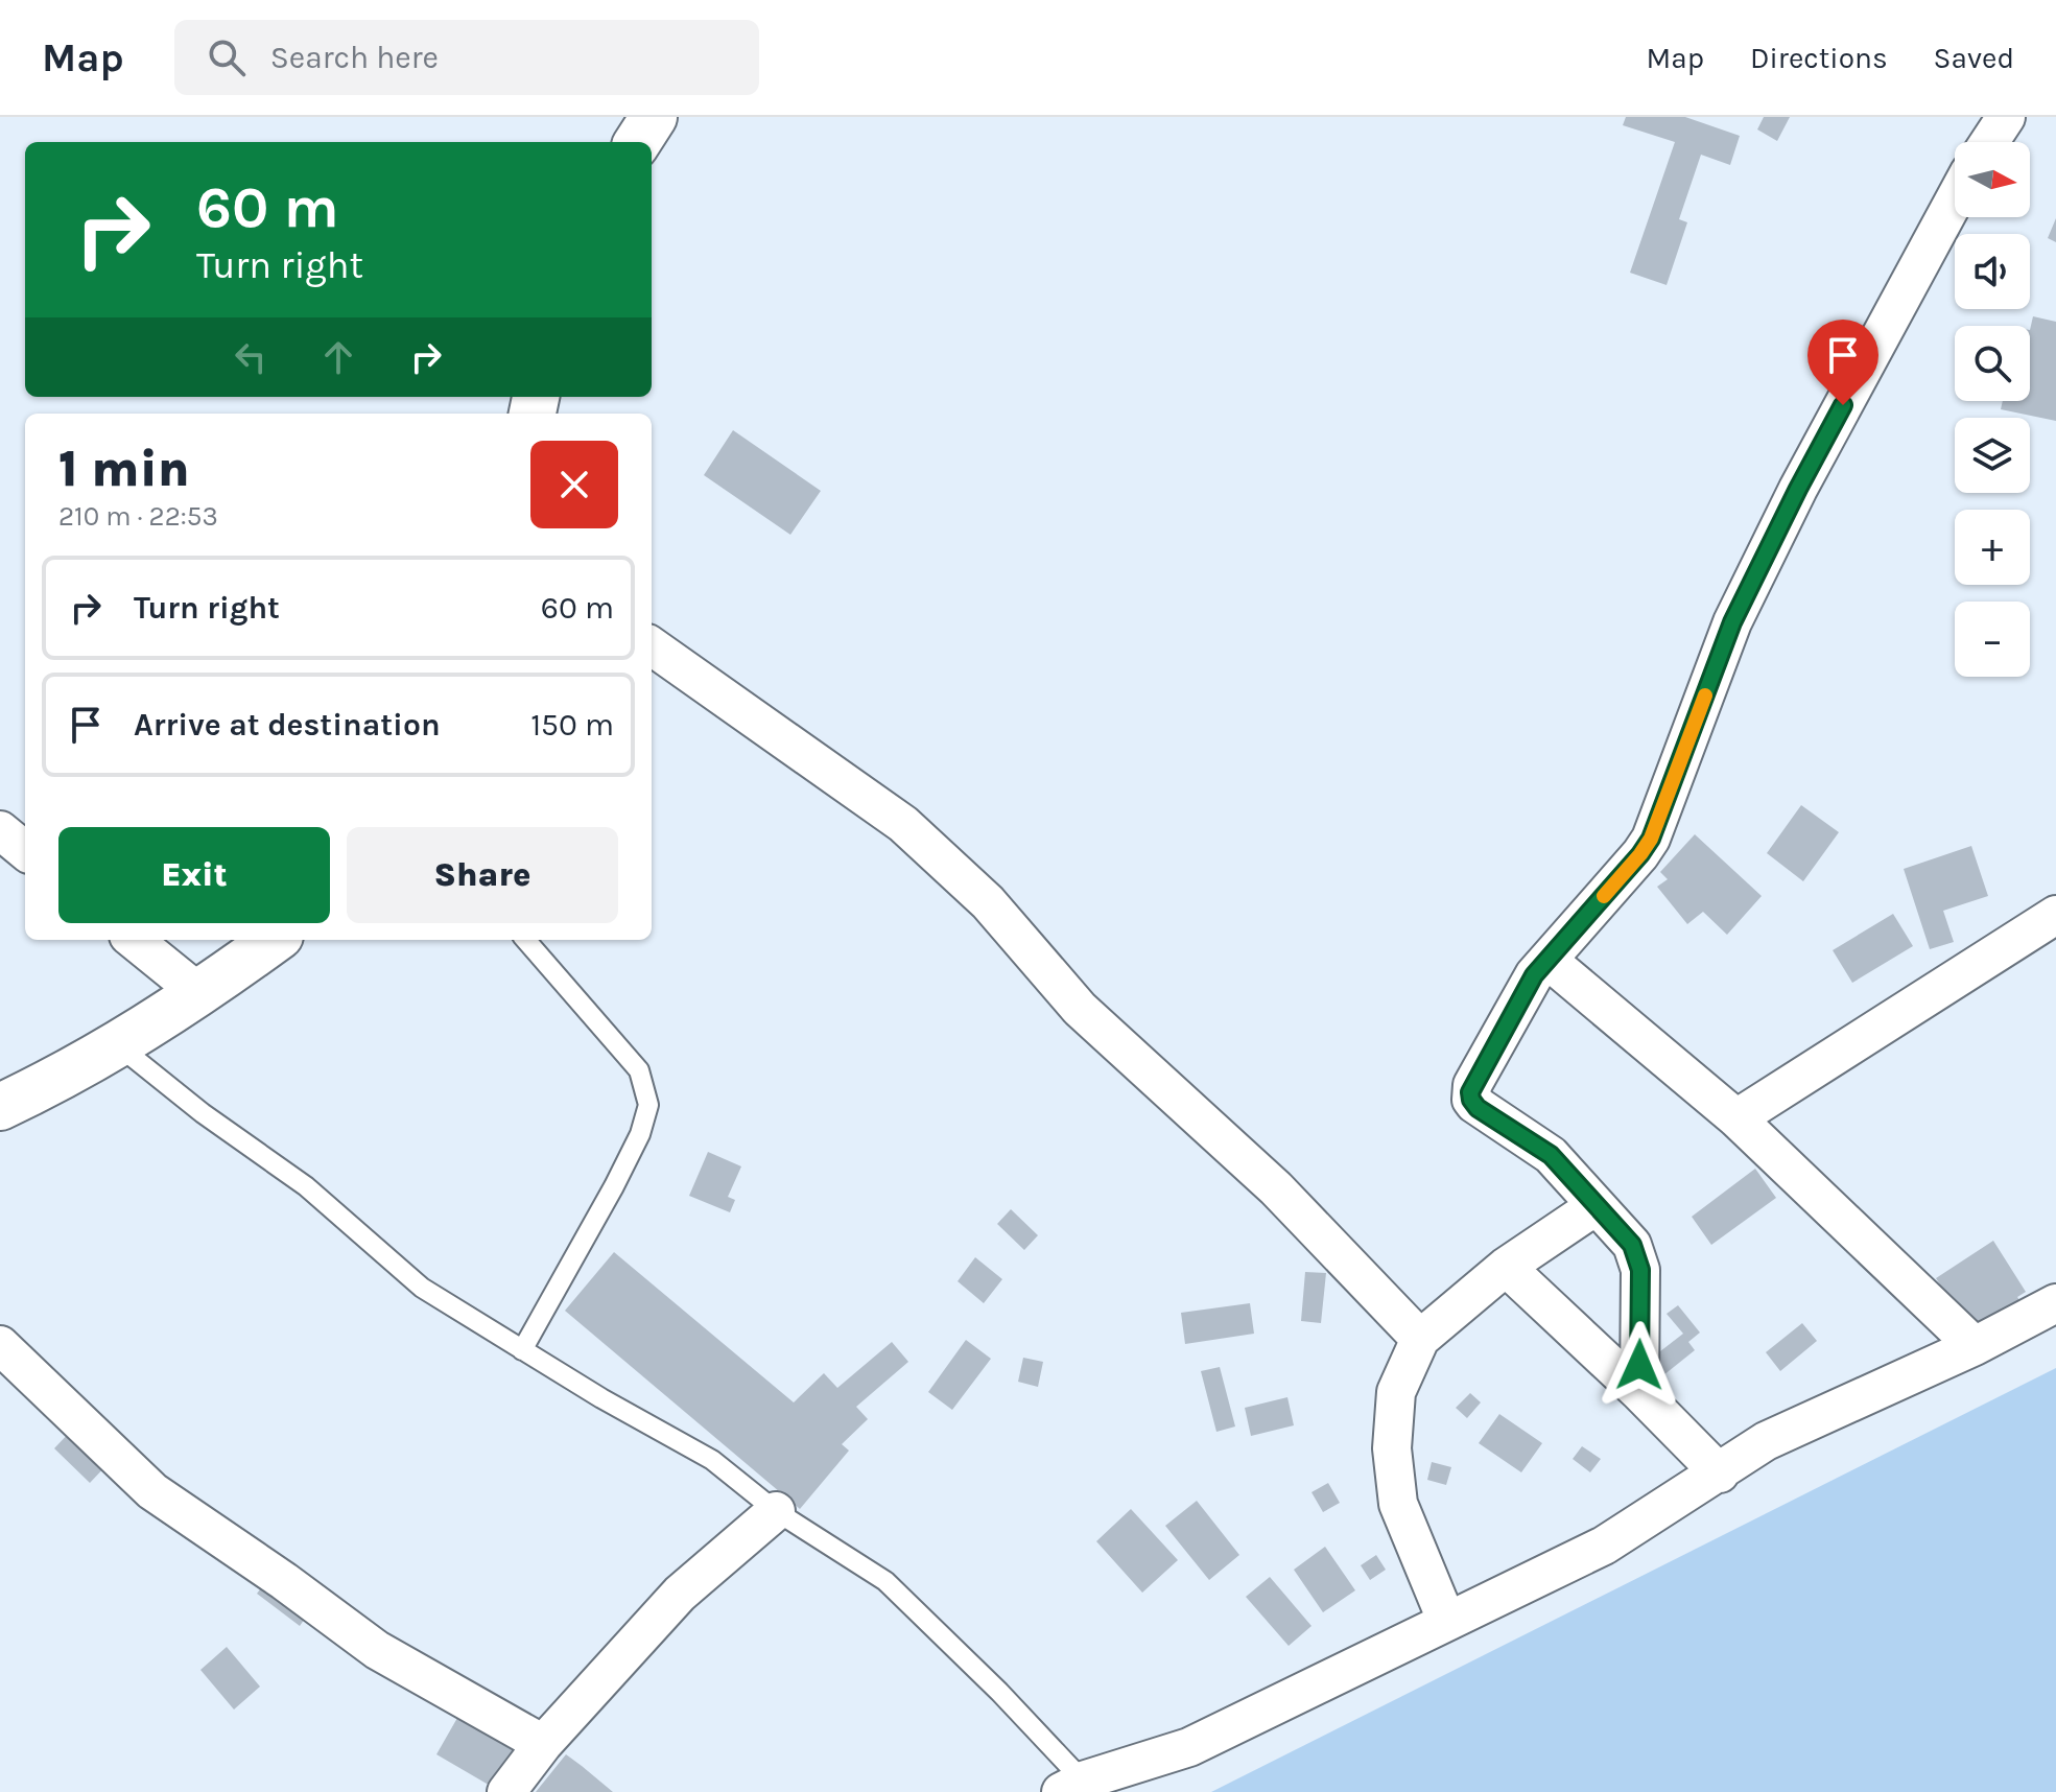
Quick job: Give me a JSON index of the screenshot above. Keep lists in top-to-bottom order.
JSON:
{
  "north": "right",
  "page": {
    "header": "Map",
    "search": "Search here",
    "nav": ["Map", "Directions", "Saved"],
    "map_buttons": ["+", "−"],
    "turn": ["60 m", "Turn right"],
    "heading": ["1 min", "210 m · 22:53"],
    "list": [
      {
        "name": "Turn right",
        "value": "60 m"
      },
      {
        "name": "Arrive at destination",
        "value": "150 m"
      }
    ],
    "buttons": ["Exit", "Share"]
  }
}
